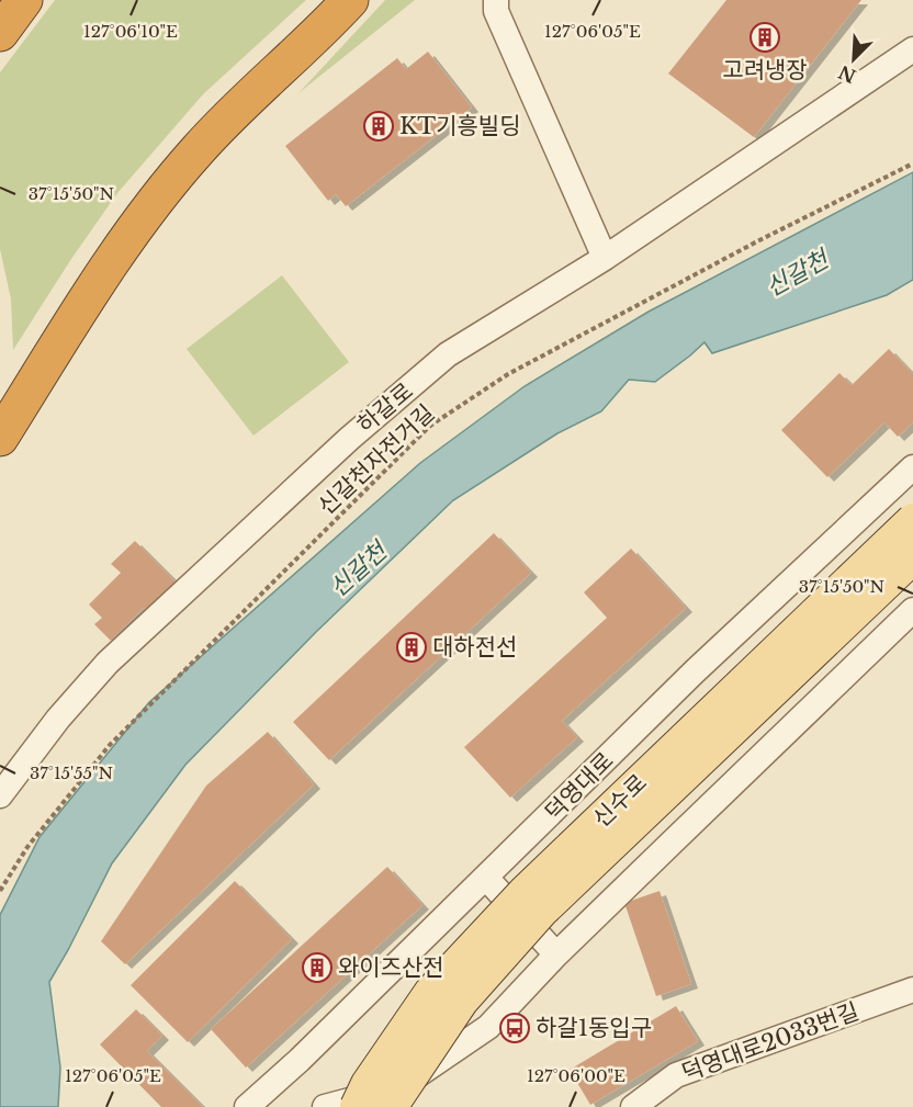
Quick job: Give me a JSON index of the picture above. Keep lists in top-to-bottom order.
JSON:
{
  "streets": {
    "main road": ["신수로"],
    "street": ["하갈로", "덕영대로", "덕영대로2033번길"],
    "path": ["신갈천자전거길"]
  },
  "water": ["신갈천"],
  "places": {
    "building": [
      "고려냉장",
      "KT기흥빌딩",
      "대하전선",
      "와이즈산전"
    ],
    "bus stop": ["하갈1동입구"]
  },
  "north": "bottom left",
  "coordinates": [
    "127°06'10\"E",
    "127°06'05\"E",
    "37°15'50\"N",
    "37°15'55\"N",
    "127°06'00\"E"
  ]
}
